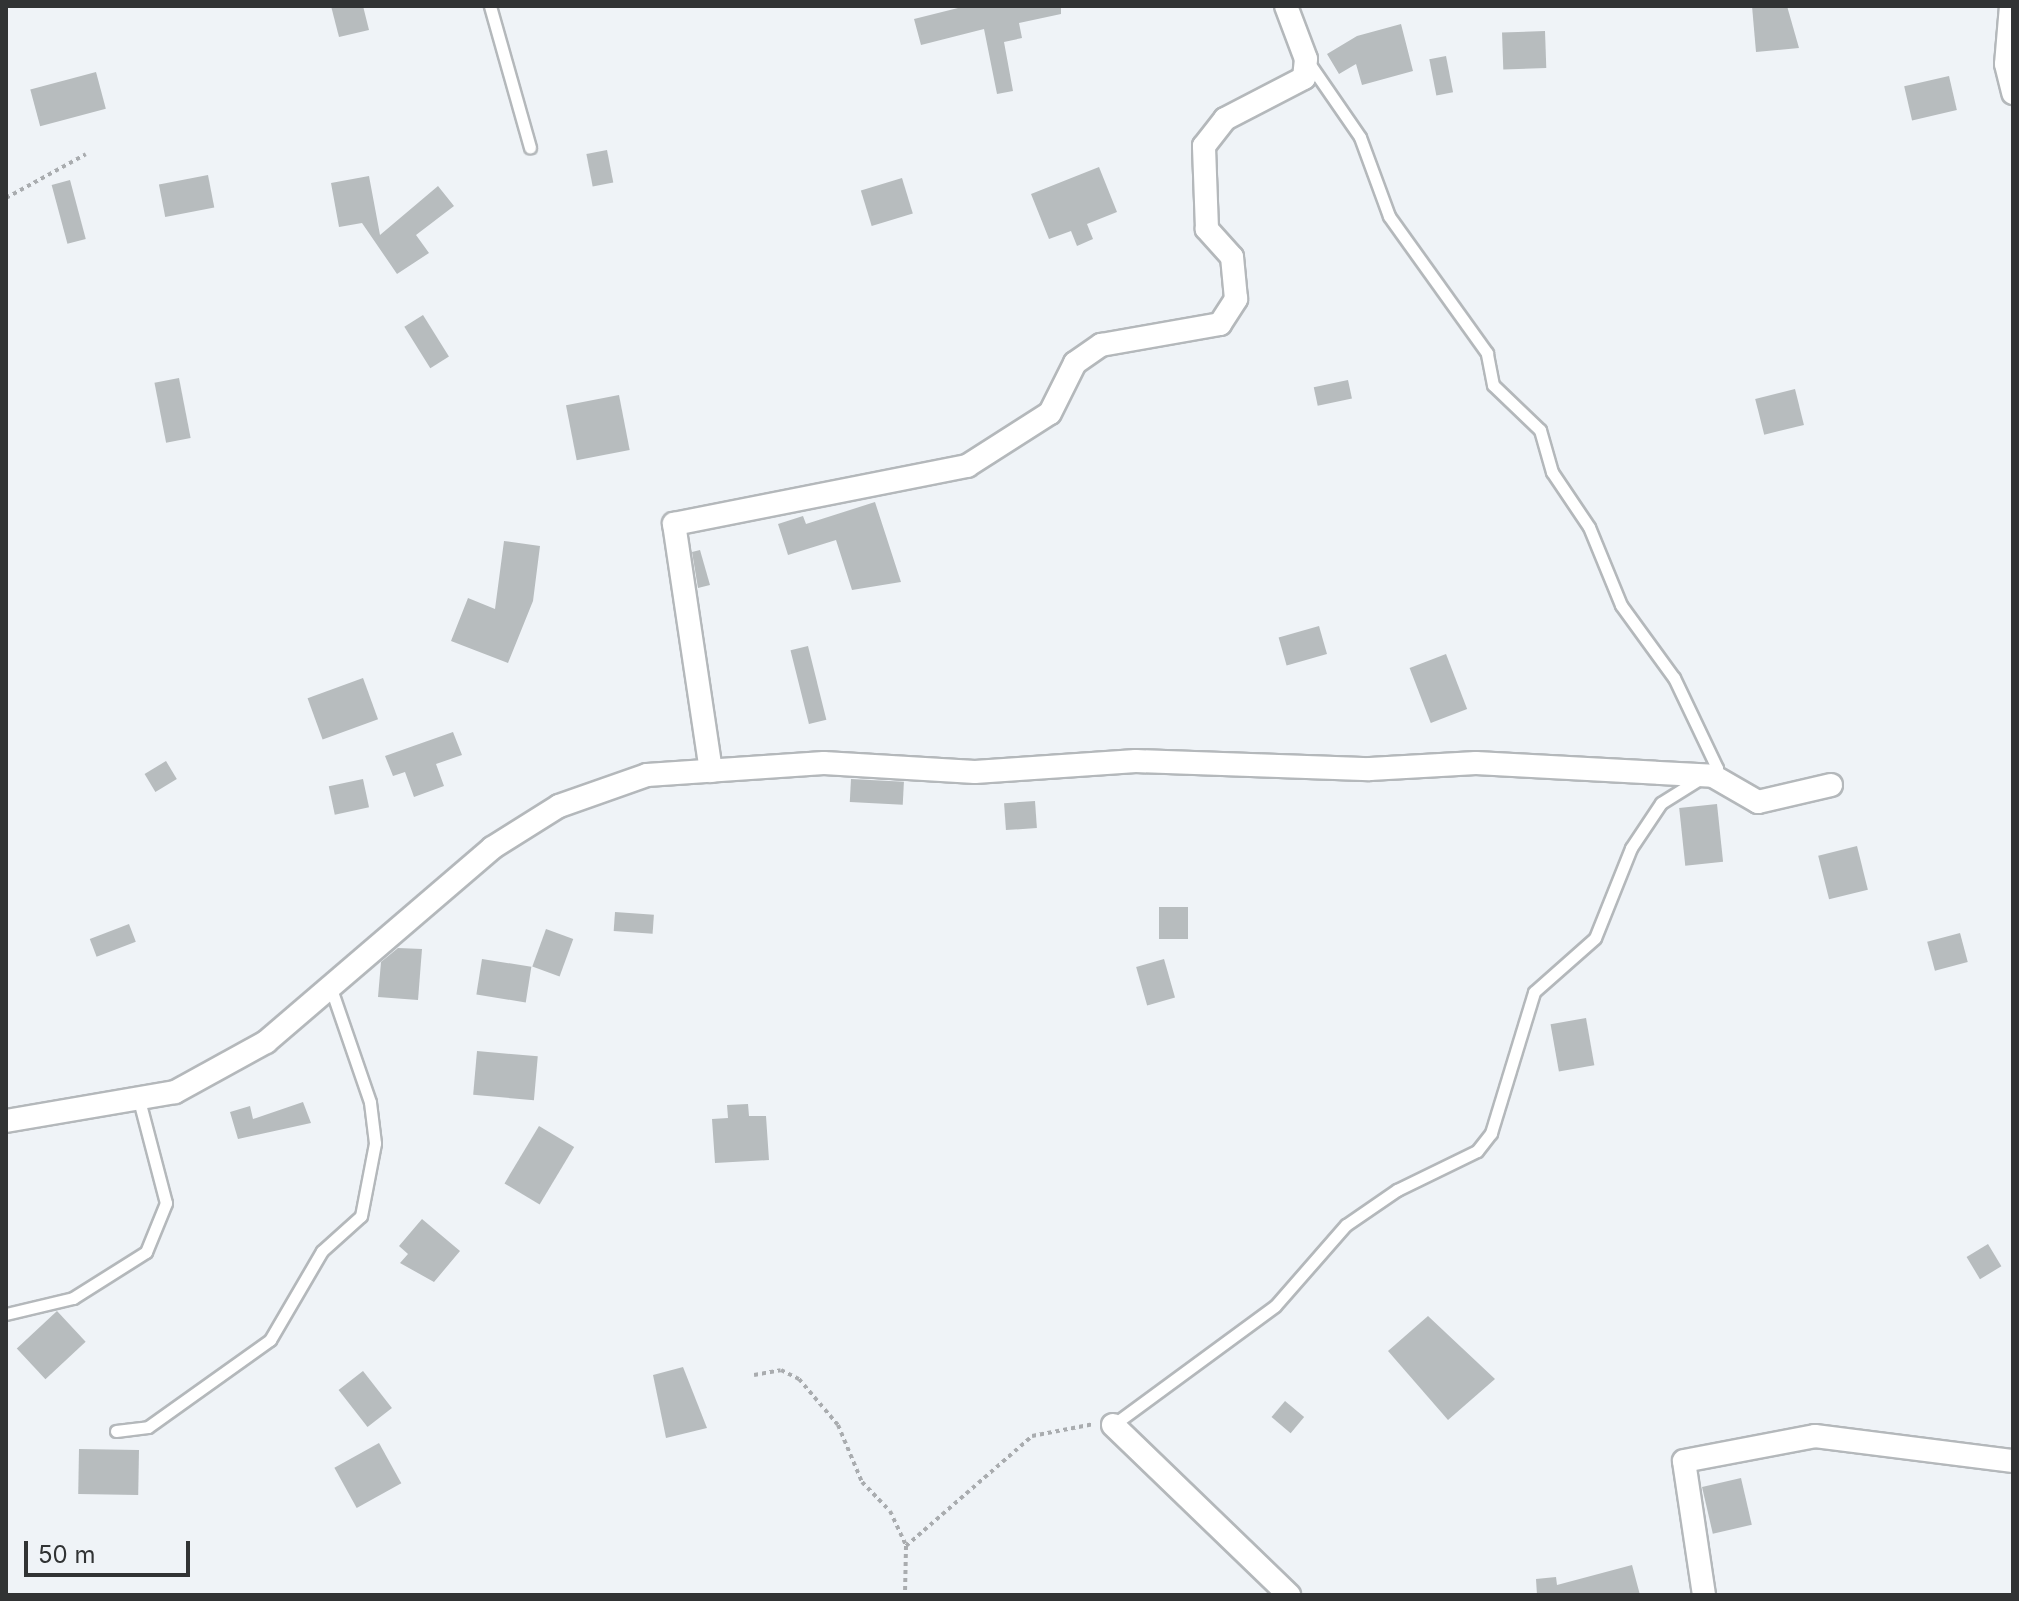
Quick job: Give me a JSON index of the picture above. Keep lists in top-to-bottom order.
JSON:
{
  "scale_bar": "50 m"
}
